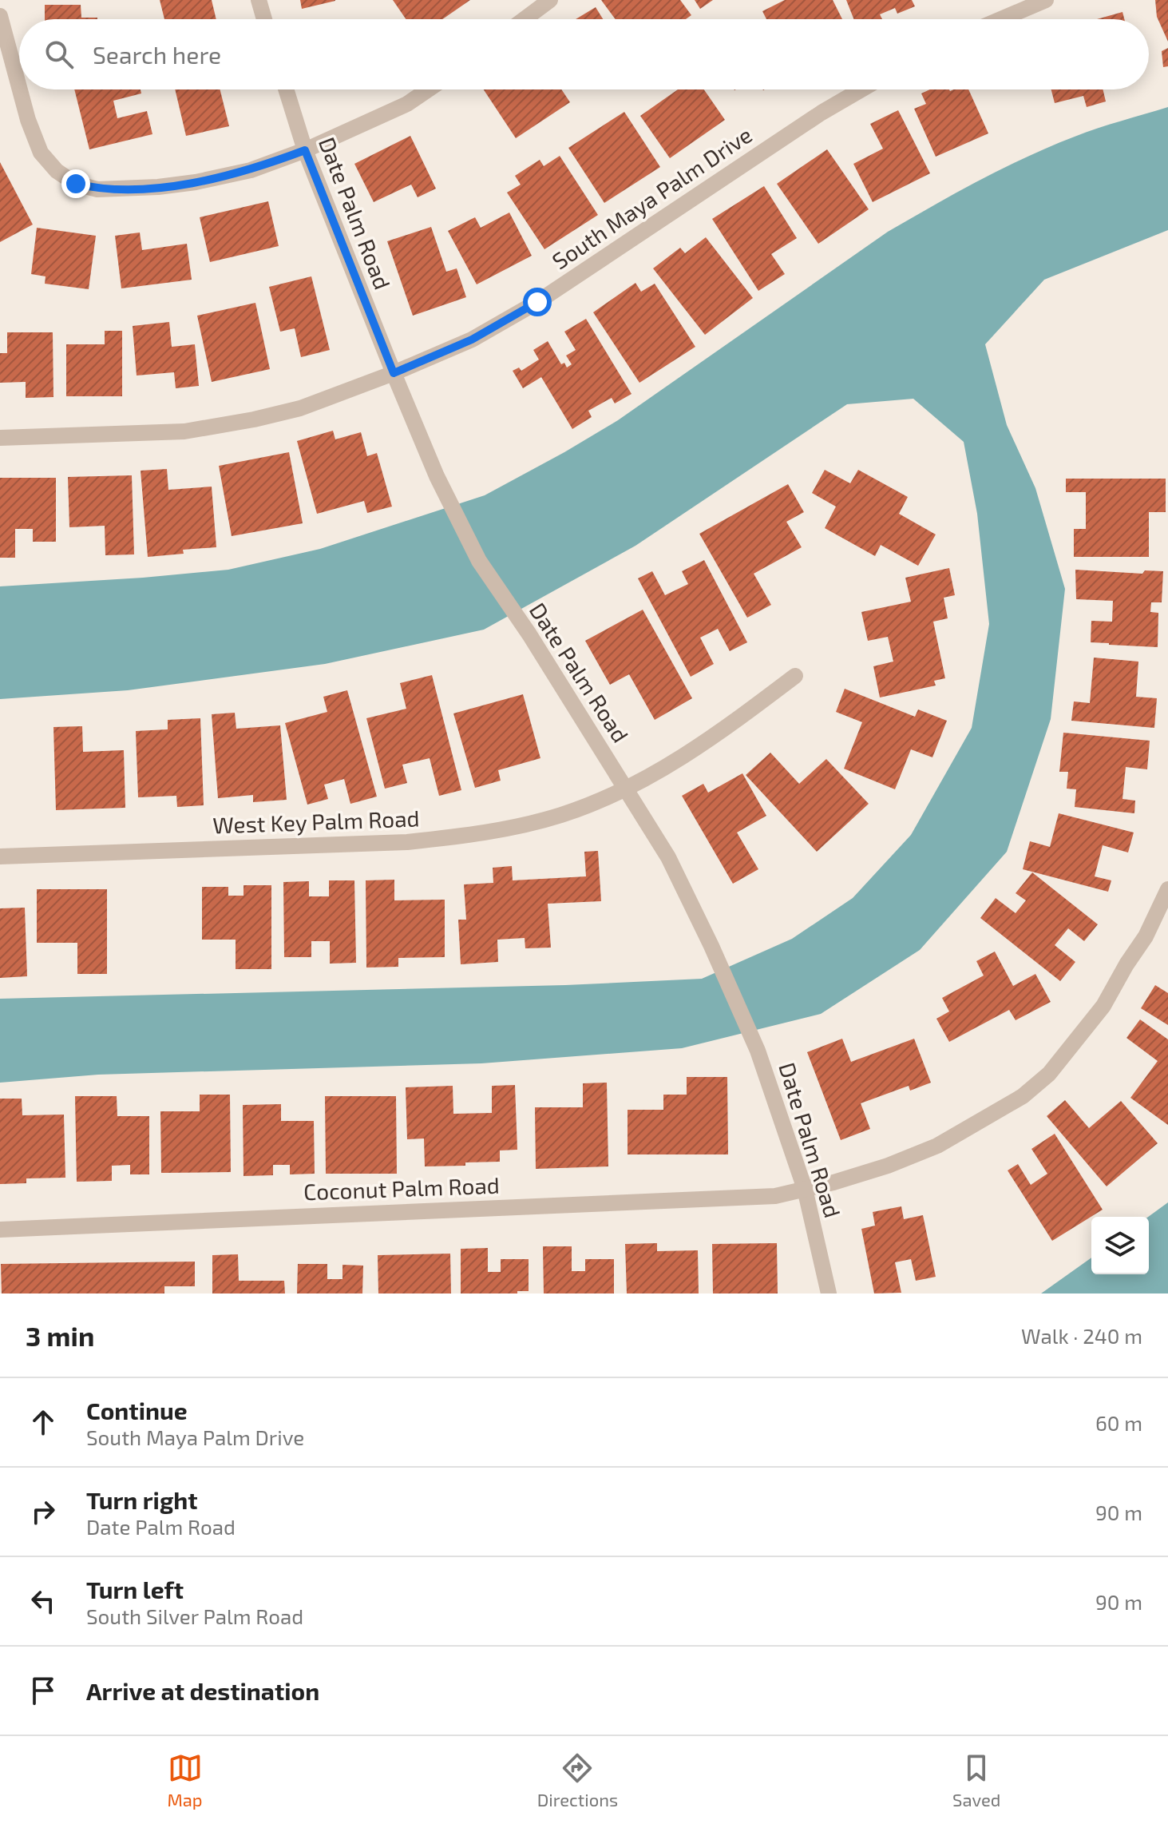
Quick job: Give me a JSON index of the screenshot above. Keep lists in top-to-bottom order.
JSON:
{
  "streets": {
    "street": [
      "South Maya Palm Drive",
      "Date Palm Road",
      "West Key Palm Road",
      "Coconut Palm Road"
    ]
  },
  "crossings": [
    ["South Maya Palm Drive", "Date Palm Road"],
    ["Date Palm Road", "West Key Palm Road"],
    ["Date Palm Road", "Coconut Palm Road"]
  ],
  "page": {
    "search": "Search here",
    "heading": ["3 min", "Walk · 240 m"],
    "list": [
      ["Continue", "South Maya Palm Drive", "60 m"],
      ["Turn right", "Date Palm Road", "90 m"],
      ["Turn left", "South Silver Palm Road", "90 m"],
      "Arrive at destination"
    ],
    "nav": ["Map", "Directions", "Saved"]
  }
}
